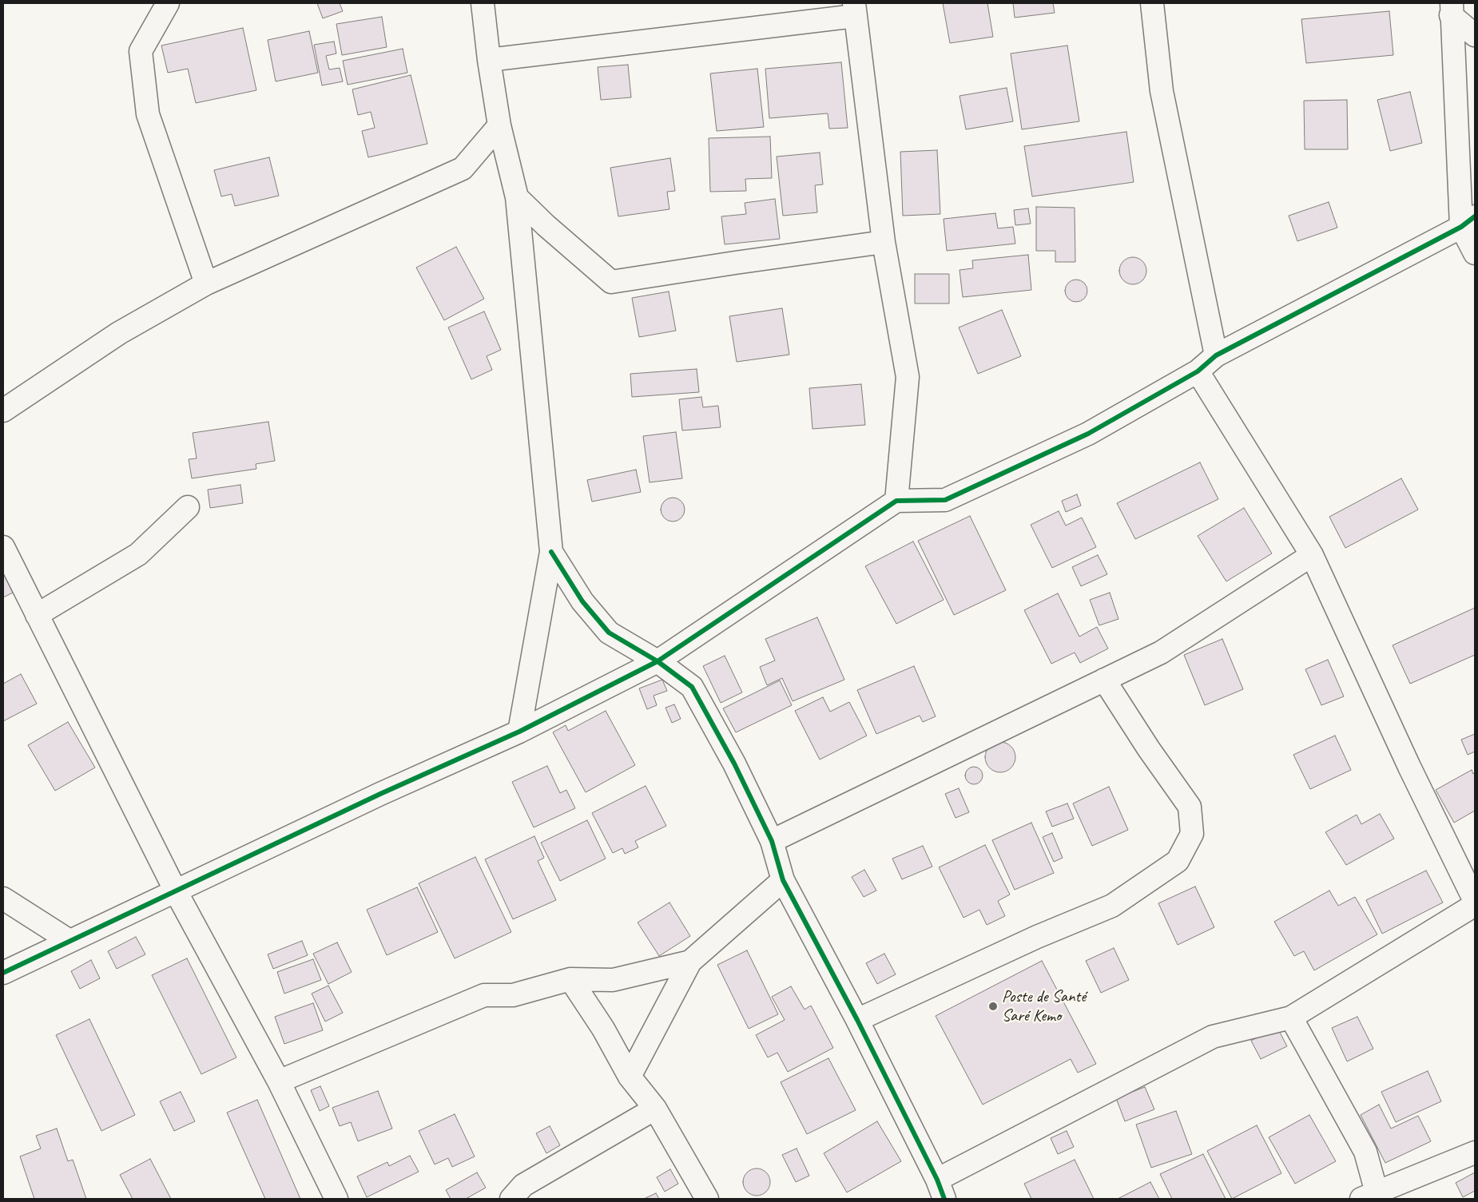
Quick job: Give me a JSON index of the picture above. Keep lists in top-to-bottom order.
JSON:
{
  "places": ["Poste de Santé Saré Kemo"]
}
